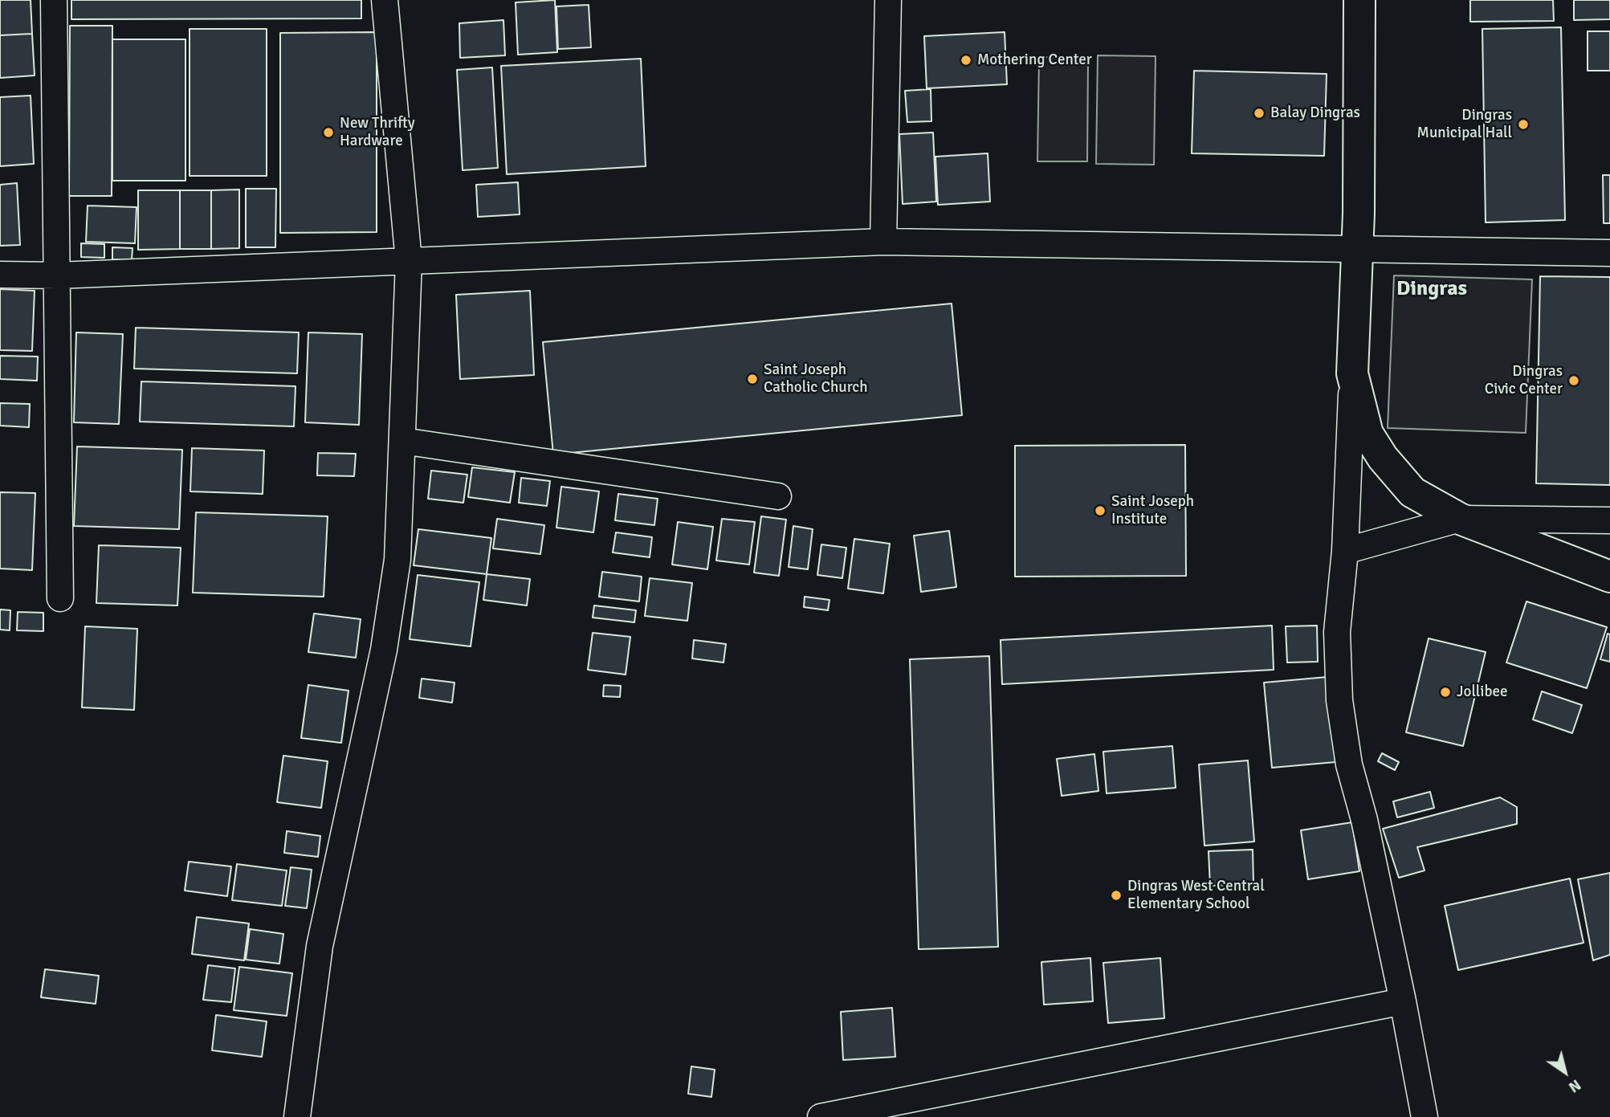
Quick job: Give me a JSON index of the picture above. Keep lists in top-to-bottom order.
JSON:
{
  "districts": ["Dingras"],
  "places": [
    "Mothering Center",
    "Balay Dingras",
    "Dingras Municipal Hall",
    "New Thrifty Hardware",
    "Saint Joseph Catholic Church",
    "Dingras Civic Center",
    "Saint Joseph Institute",
    "Jollibee",
    "Dingras West Central Elementary School"
  ],
  "north": "bottom right"
}
